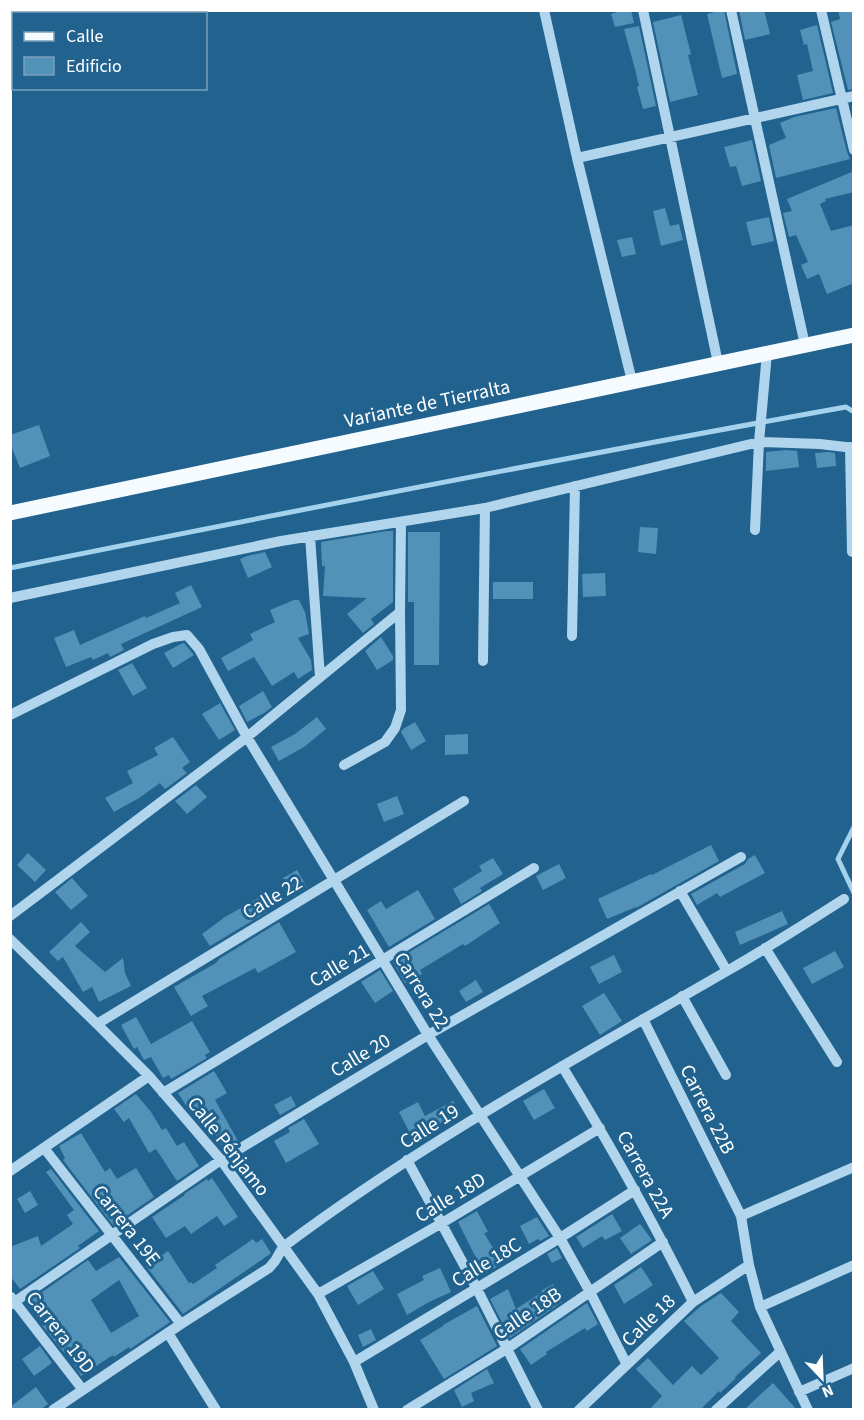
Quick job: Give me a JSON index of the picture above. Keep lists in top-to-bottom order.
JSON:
{
  "streets": {
    "main road": ["Variante de Tierralta"],
    "street": [
      "Calle 22",
      "Calle 21",
      "Carrera 22",
      "Calle 20",
      "Carrera 22B",
      "Calle 19",
      "Calle Pénjamo",
      "Carrera 22A",
      "Calle 18D",
      "Carrera 19E",
      "Calle 18C",
      "Calle 18B",
      "Calle 18",
      "Carrera 19D"
    ]
  },
  "crossings": [
    ["Calle 22", "Carrera 22"],
    ["Calle 22", "Calle Pénjamo"],
    ["Calle 21", "Carrera 22"],
    ["Calle 21", "Calle Pénjamo"],
    ["Carrera 22", "Calle 20"],
    ["Carrera 22", "Calle 19"],
    ["Carrera 22", "Calle 18D"],
    ["Carrera 22", "Calle 18C"],
    ["Carrera 22", "Calle 18B"],
    ["Carrera 22", "Calle 18"],
    ["Calle 20", "Calle Pénjamo"],
    ["Calle 20", "Carrera 19E"],
    ["Calle 20", "Carrera 19D"],
    ["Carrera 22B", "Calle 19"],
    ["Carrera 22B", "Calle 18"],
    ["Calle 19", "Calle Pénjamo"],
    ["Calle 19", "Carrera 22A"],
    ["Calle 19", "Carrera 19E"],
    ["Calle 19", "Carrera 19D"],
    ["Calle Pénjamo", "Calle 18D"],
    ["Calle Pénjamo", "Calle 18C"],
    ["Carrera 22A", "Calle 18D"],
    ["Carrera 22A", "Calle 18C"],
    ["Carrera 22A", "Calle 18B"],
    ["Carrera 22A", "Calle 18"]
  ],
  "legend": ["Calle", "Edificio"],
  "north": "bottom right"
}
